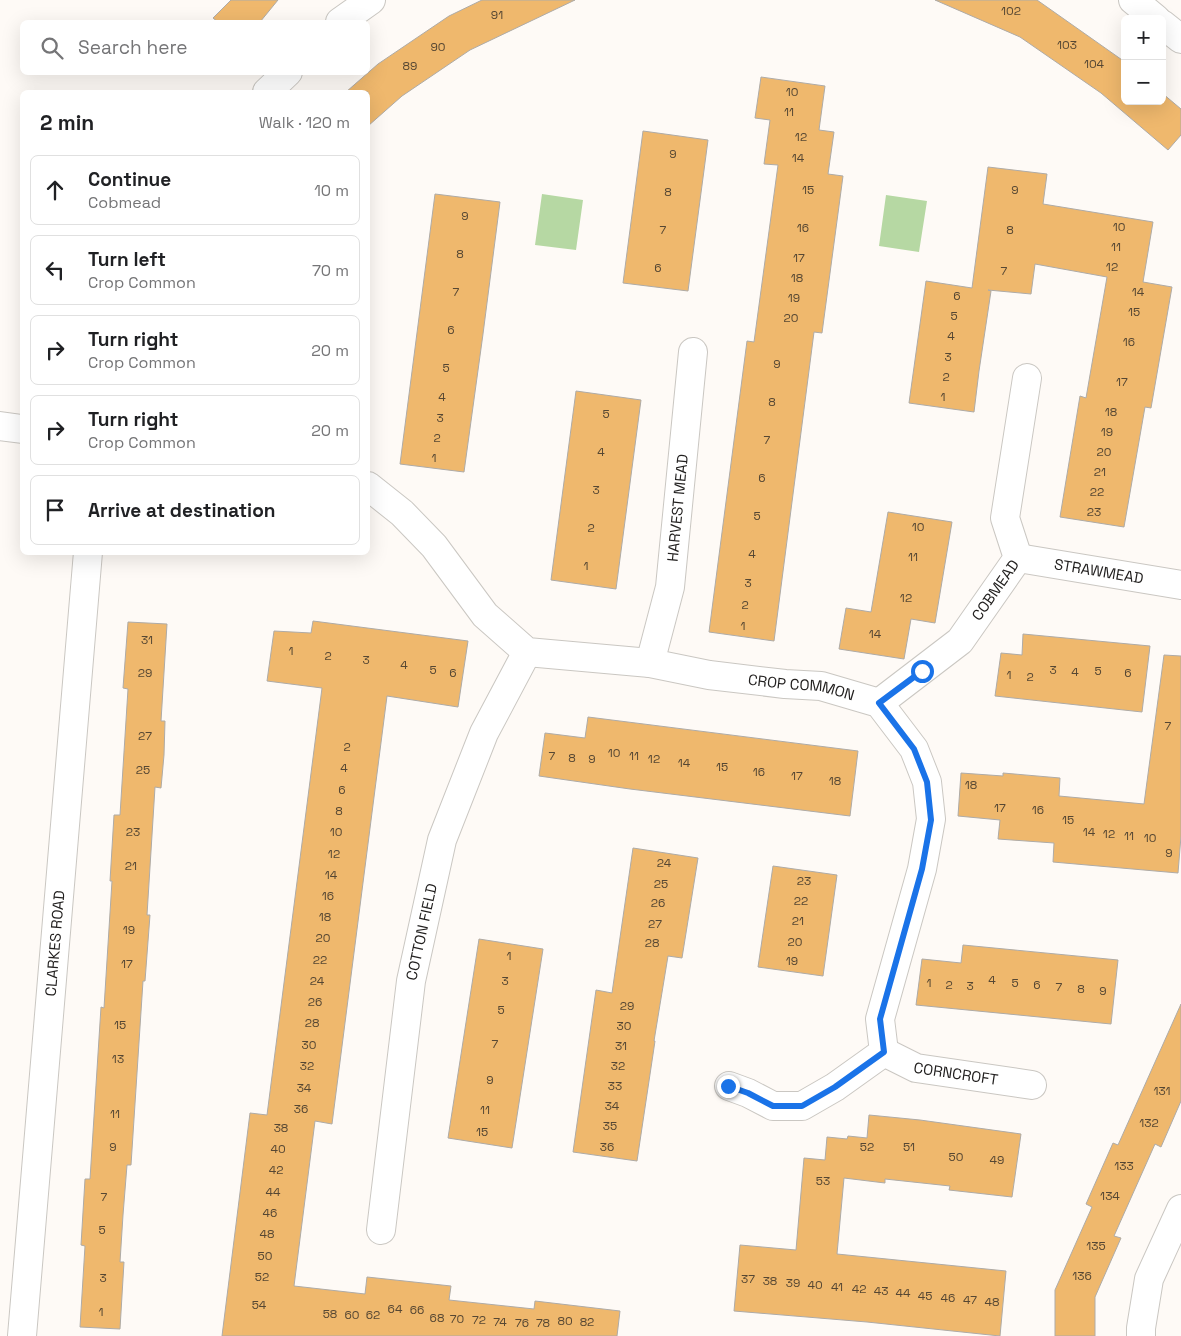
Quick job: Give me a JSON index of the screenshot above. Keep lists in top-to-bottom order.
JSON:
{
  "streets": {
    "street": [
      "HARVEST MEAD",
      "STRAWMEAD",
      "COBMEAD",
      "CROP COMMON",
      "COTTON FIELD",
      "CLARKES ROAD",
      "CORNCROFT"
    ]
  },
  "crossings": [
    ["HARVEST MEAD", "CROP COMMON"],
    ["STRAWMEAD", "COBMEAD"],
    ["COBMEAD", "CROP COMMON"],
    ["CROP COMMON", "COTTON FIELD"]
  ],
  "house_numbers": [
    "102",
    "91",
    "103",
    "90",
    "104",
    "89",
    "10",
    "11",
    "12",
    "9",
    "14",
    "15",
    "9",
    "8",
    "9",
    "10",
    "16",
    "7",
    "8",
    "11",
    "8",
    "17",
    "12",
    "6",
    "7",
    "18",
    "7",
    "14",
    "6",
    "19",
    "15",
    "5",
    "20",
    "6",
    "4",
    "16",
    "3",
    "9",
    "5",
    "2",
    "17",
    "4",
    "1",
    "8",
    "18",
    "5",
    "3",
    "19",
    "2",
    "7",
    "4",
    "20",
    "1",
    "21",
    "6",
    "3",
    "22",
    "23",
    "5",
    "10",
    "2",
    "4",
    "11",
    "1",
    "3",
    "12",
    "2",
    "1",
    "14",
    "31",
    "1",
    "2",
    "3",
    "4",
    "5",
    "3",
    "5",
    "4",
    "29",
    "6",
    "6",
    "1",
    "2",
    "7",
    "27",
    "2",
    "10",
    "7",
    "11",
    "8",
    "9",
    "12",
    "14",
    "15",
    "4",
    "25",
    "16",
    "17",
    "18",
    "18",
    "6",
    "17",
    "16",
    "8",
    "15",
    "23",
    "10",
    "14",
    "12",
    "11",
    "10",
    "9",
    "12",
    "24",
    "21",
    "14",
    "23",
    "25",
    "16",
    "22",
    "26",
    "18",
    "21",
    "27",
    "19",
    "20",
    "20",
    "28",
    "1",
    "22",
    "19",
    "17",
    "4",
    "24",
    "3",
    "1",
    "5",
    "2",
    "6",
    "3",
    "7",
    "8",
    "9",
    "26",
    "29",
    "5",
    "28",
    "15",
    "30",
    "7",
    "30",
    "31",
    "13",
    "32",
    "32",
    "9",
    "33",
    "34",
    "131",
    "34",
    "36",
    "11",
    "11",
    "132",
    "35",
    "38",
    "15",
    "9",
    "36",
    "52",
    "51",
    "40",
    "50",
    "49",
    "133",
    "42",
    "53",
    "44",
    "134",
    "7",
    "46",
    "5",
    "48",
    "135",
    "50",
    "136",
    "52",
    "3",
    "37",
    "38",
    "39",
    "40",
    "41",
    "42",
    "43",
    "44",
    "45",
    "46",
    "47",
    "48",
    "54",
    "64",
    "66",
    "1",
    "58",
    "60",
    "62",
    "68",
    "70",
    "72",
    "80",
    "74",
    "82",
    "76",
    "78"
  ],
  "page": {
    "map_buttons": ["+", "−"],
    "search": "Search here",
    "heading": ["2 min", "Walk · 120 m"],
    "list": [
      ["Continue", "Cobmead", "10 m"],
      ["Turn left", "Crop Common", "70 m"],
      ["Turn right", "Crop Common", "20 m"],
      ["Turn right", "Crop Common", "20 m"],
      "Arrive at destination"
    ]
  }
}
